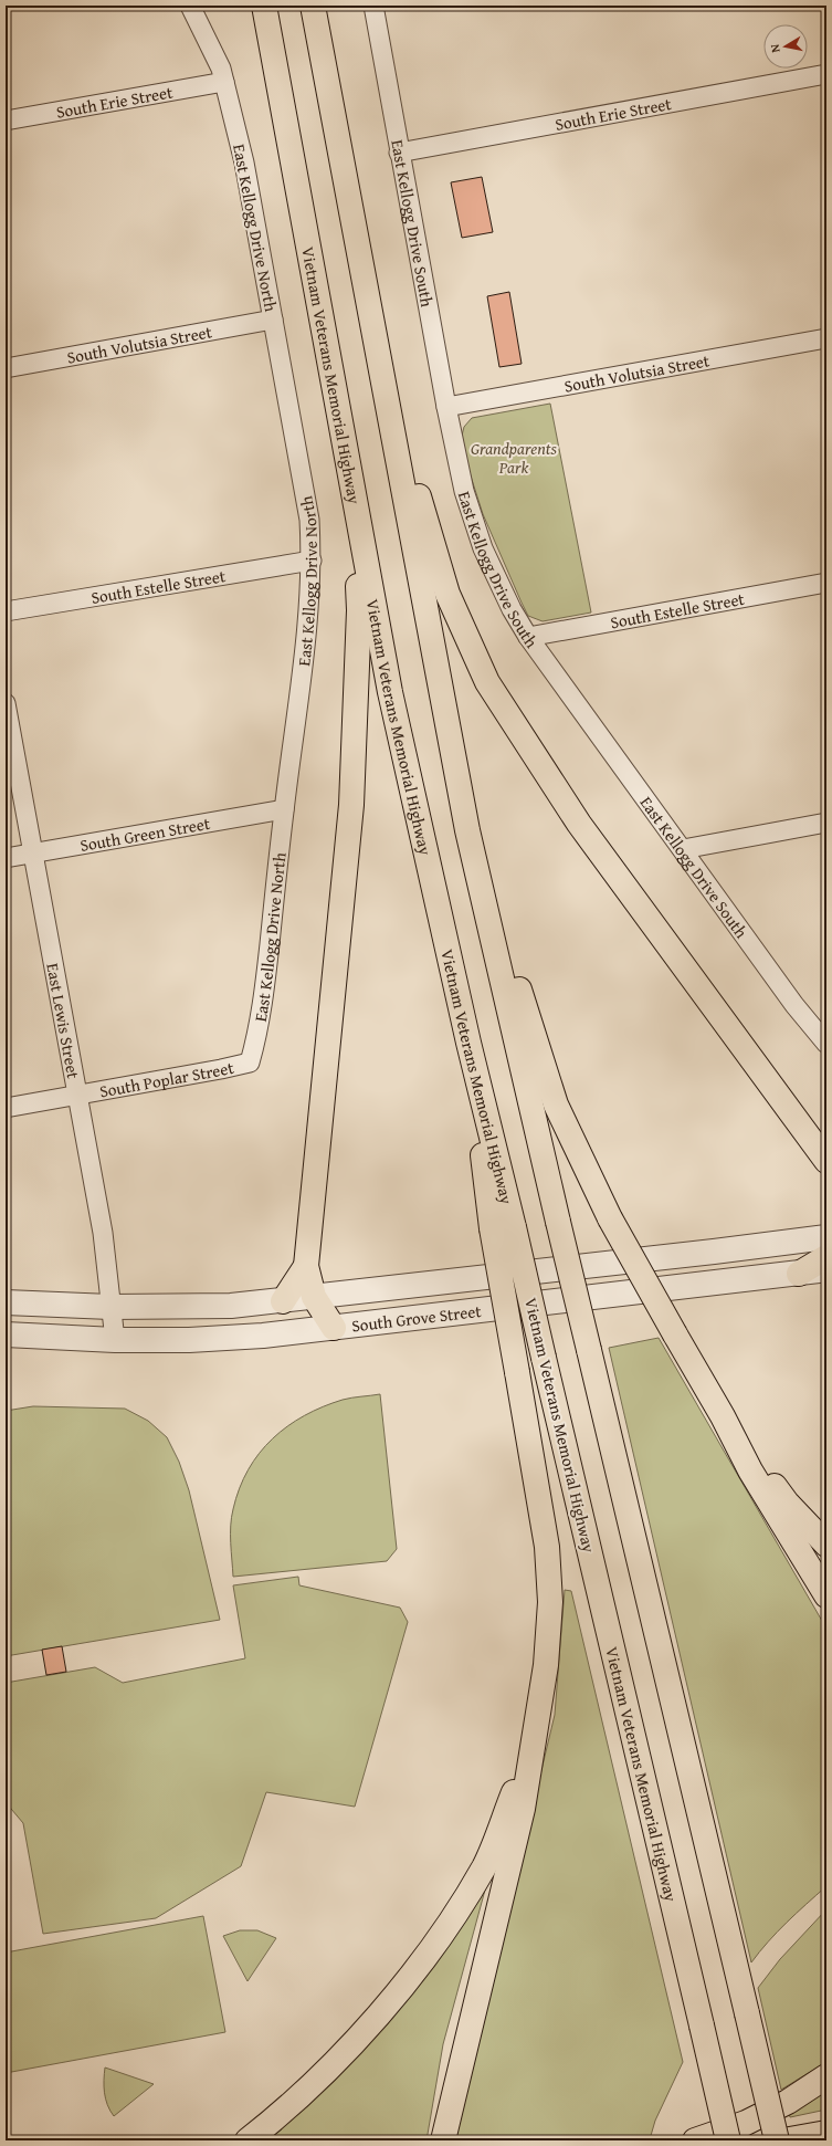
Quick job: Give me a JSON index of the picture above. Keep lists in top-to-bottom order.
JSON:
{
  "streets": {
    "highway": ["Vietnam Veterans Memorial Highway"],
    "street": [
      "South Erie Street",
      "East Kellogg Drive South",
      "East Kellogg Drive North",
      "South Volutsia Street",
      "South Estelle Street",
      "South Green Street",
      "East Lewis Street",
      "South Poplar Street",
      "South Grove Street"
    ]
  },
  "crossings": [
    ["South Erie Street", "East Kellogg Drive South"],
    ["South Erie Street", "East Kellogg Drive North"],
    ["East Kellogg Drive South", "South Volutsia Street"],
    ["East Kellogg Drive South", "South Estelle Street"],
    ["East Kellogg Drive North", "South Volutsia Street"],
    ["East Kellogg Drive North", "South Estelle Street"],
    ["East Kellogg Drive North", "South Green Street"],
    ["East Kellogg Drive North", "South Poplar Street"],
    ["South Green Street", "East Lewis Street"],
    ["East Lewis Street", "South Poplar Street"],
    ["East Lewis Street", "South Grove Street"]
  ],
  "parks": ["Grandparents Park"],
  "north": "left"
}
